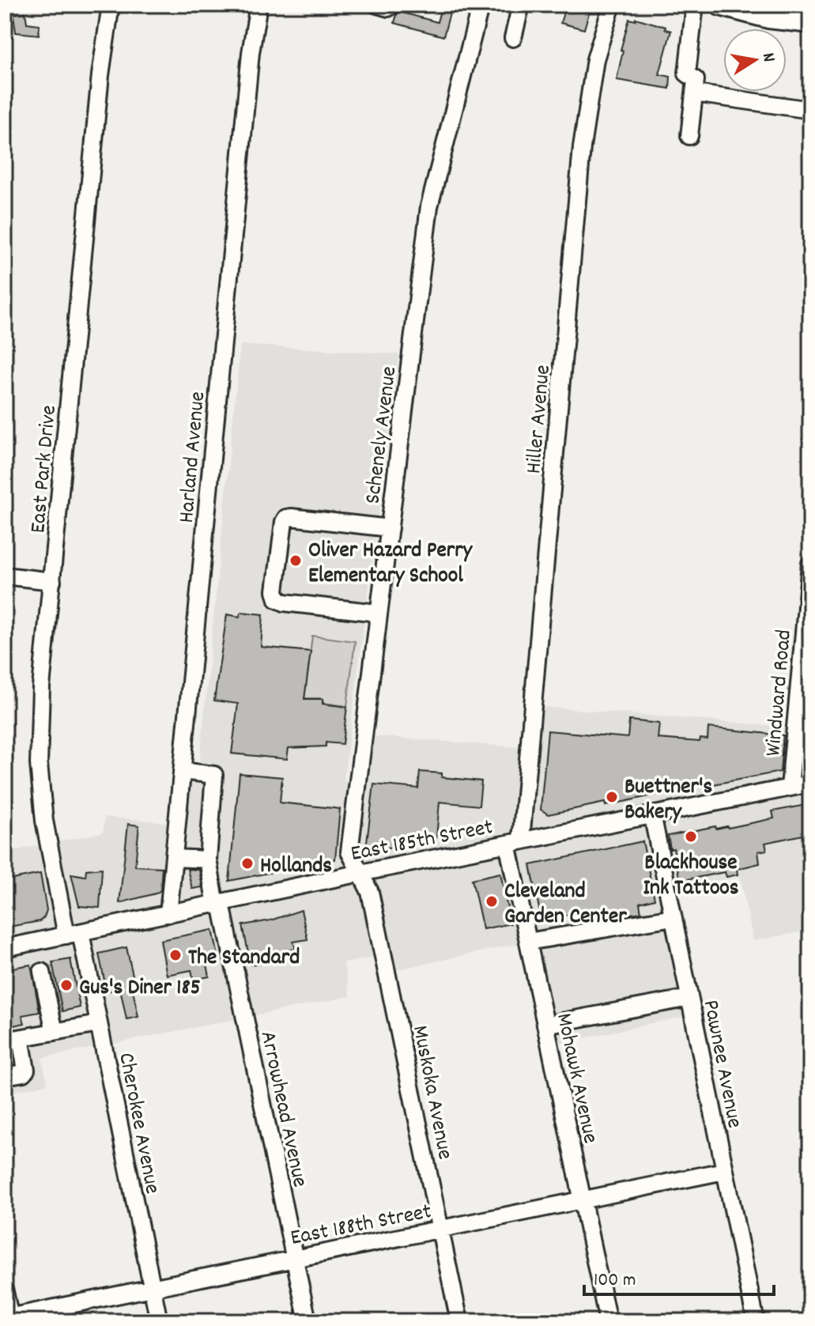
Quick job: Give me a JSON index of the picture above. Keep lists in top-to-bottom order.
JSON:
{
  "streets": {
    "street": [
      "Hiller Avenue",
      "Schenely Avenue",
      "Harland Avenue",
      "East Park Drive",
      "Windward Road",
      "East 185th Street",
      "Pawnee Avenue",
      "Mohawk Avenue",
      "Muskoka Avenue",
      "Arrowhead Avenue",
      "Cherokee Avenue",
      "East 188th Street"
    ]
  },
  "crossings": [
    ["Hiller Avenue", "East 185th Street"],
    ["Hiller Avenue", "Mohawk Avenue"],
    ["Schenely Avenue", "East 185th Street"],
    ["Schenely Avenue", "Muskoka Avenue"],
    ["Harland Avenue", "East 185th Street"],
    ["Harland Avenue", "Arrowhead Avenue"],
    ["East Park Drive", "East 185th Street"],
    ["East Park Drive", "Cherokee Avenue"],
    ["Windward Road", "East 185th Street"],
    ["East 185th Street", "Pawnee Avenue"],
    ["East 185th Street", "Mohawk Avenue"],
    ["East 185th Street", "Muskoka Avenue"],
    ["East 185th Street", "Arrowhead Avenue"],
    ["East 185th Street", "Cherokee Avenue"],
    ["Pawnee Avenue", "East 188th Street"],
    ["Mohawk Avenue", "East 188th Street"],
    ["Muskoka Avenue", "East 188th Street"],
    ["Arrowhead Avenue", "East 188th Street"],
    ["Cherokee Avenue", "East 188th Street"]
  ],
  "places": [
    "Oliver Hazard Perry Elementary School",
    "Buettner's Bakery",
    "Blackhouse Ink Tattoos",
    "Hollands",
    "Cleveland Garden Center",
    "The Standard",
    "Gus's Diner 185"
  ],
  "scale_bar": "100 m",
  "north": "right"
}
